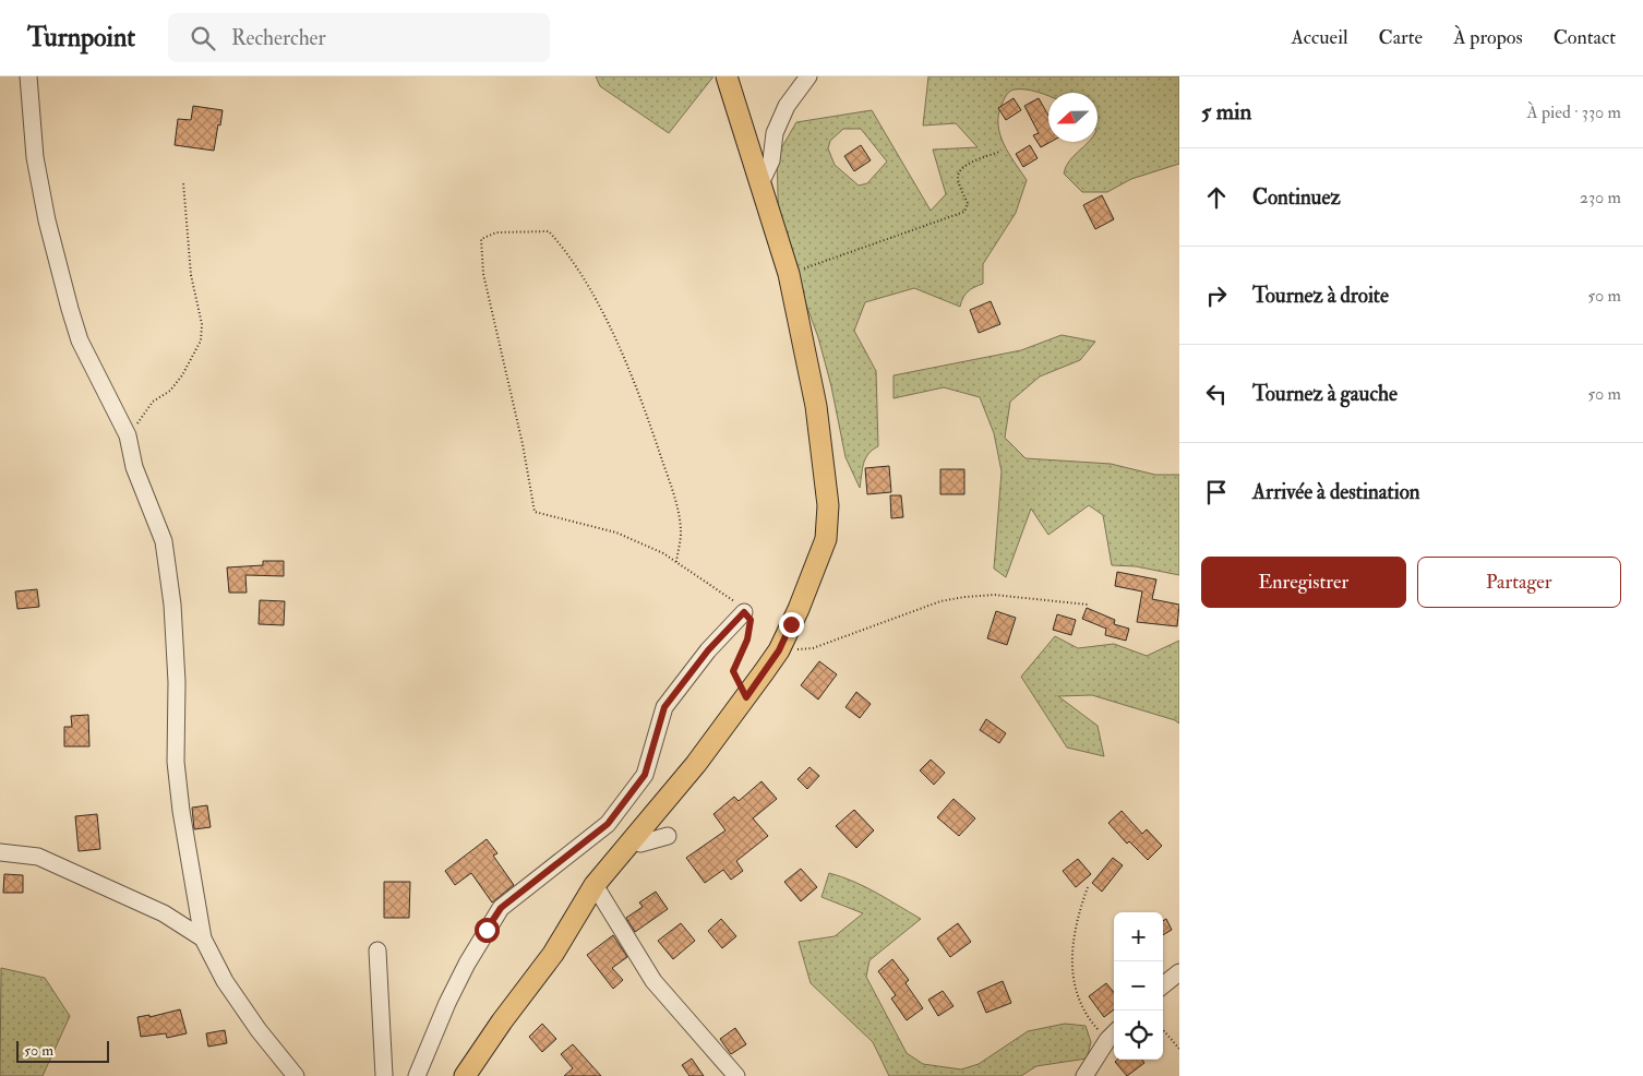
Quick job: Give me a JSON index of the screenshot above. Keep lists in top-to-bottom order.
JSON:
{
  "scale_bar": "50 m",
  "north": "left",
  "page": {
    "header": "Turnpoint",
    "search": "Rechercher",
    "nav": [
      "Accueil",
      "Carte",
      "À propos",
      "Contact"
    ],
    "heading": ["5 min", "À pied · 330 m"],
    "list": [
      ["Continuez", "230 m"],
      ["Tournez à droite", "50 m"],
      ["Tournez à gauche", "50 m"],
      "Arrivée à destination"
    ],
    "buttons": ["Enregistrer", "Partager"],
    "map_buttons": ["+", "−"],
    "scale": "50 m"
  }
}
